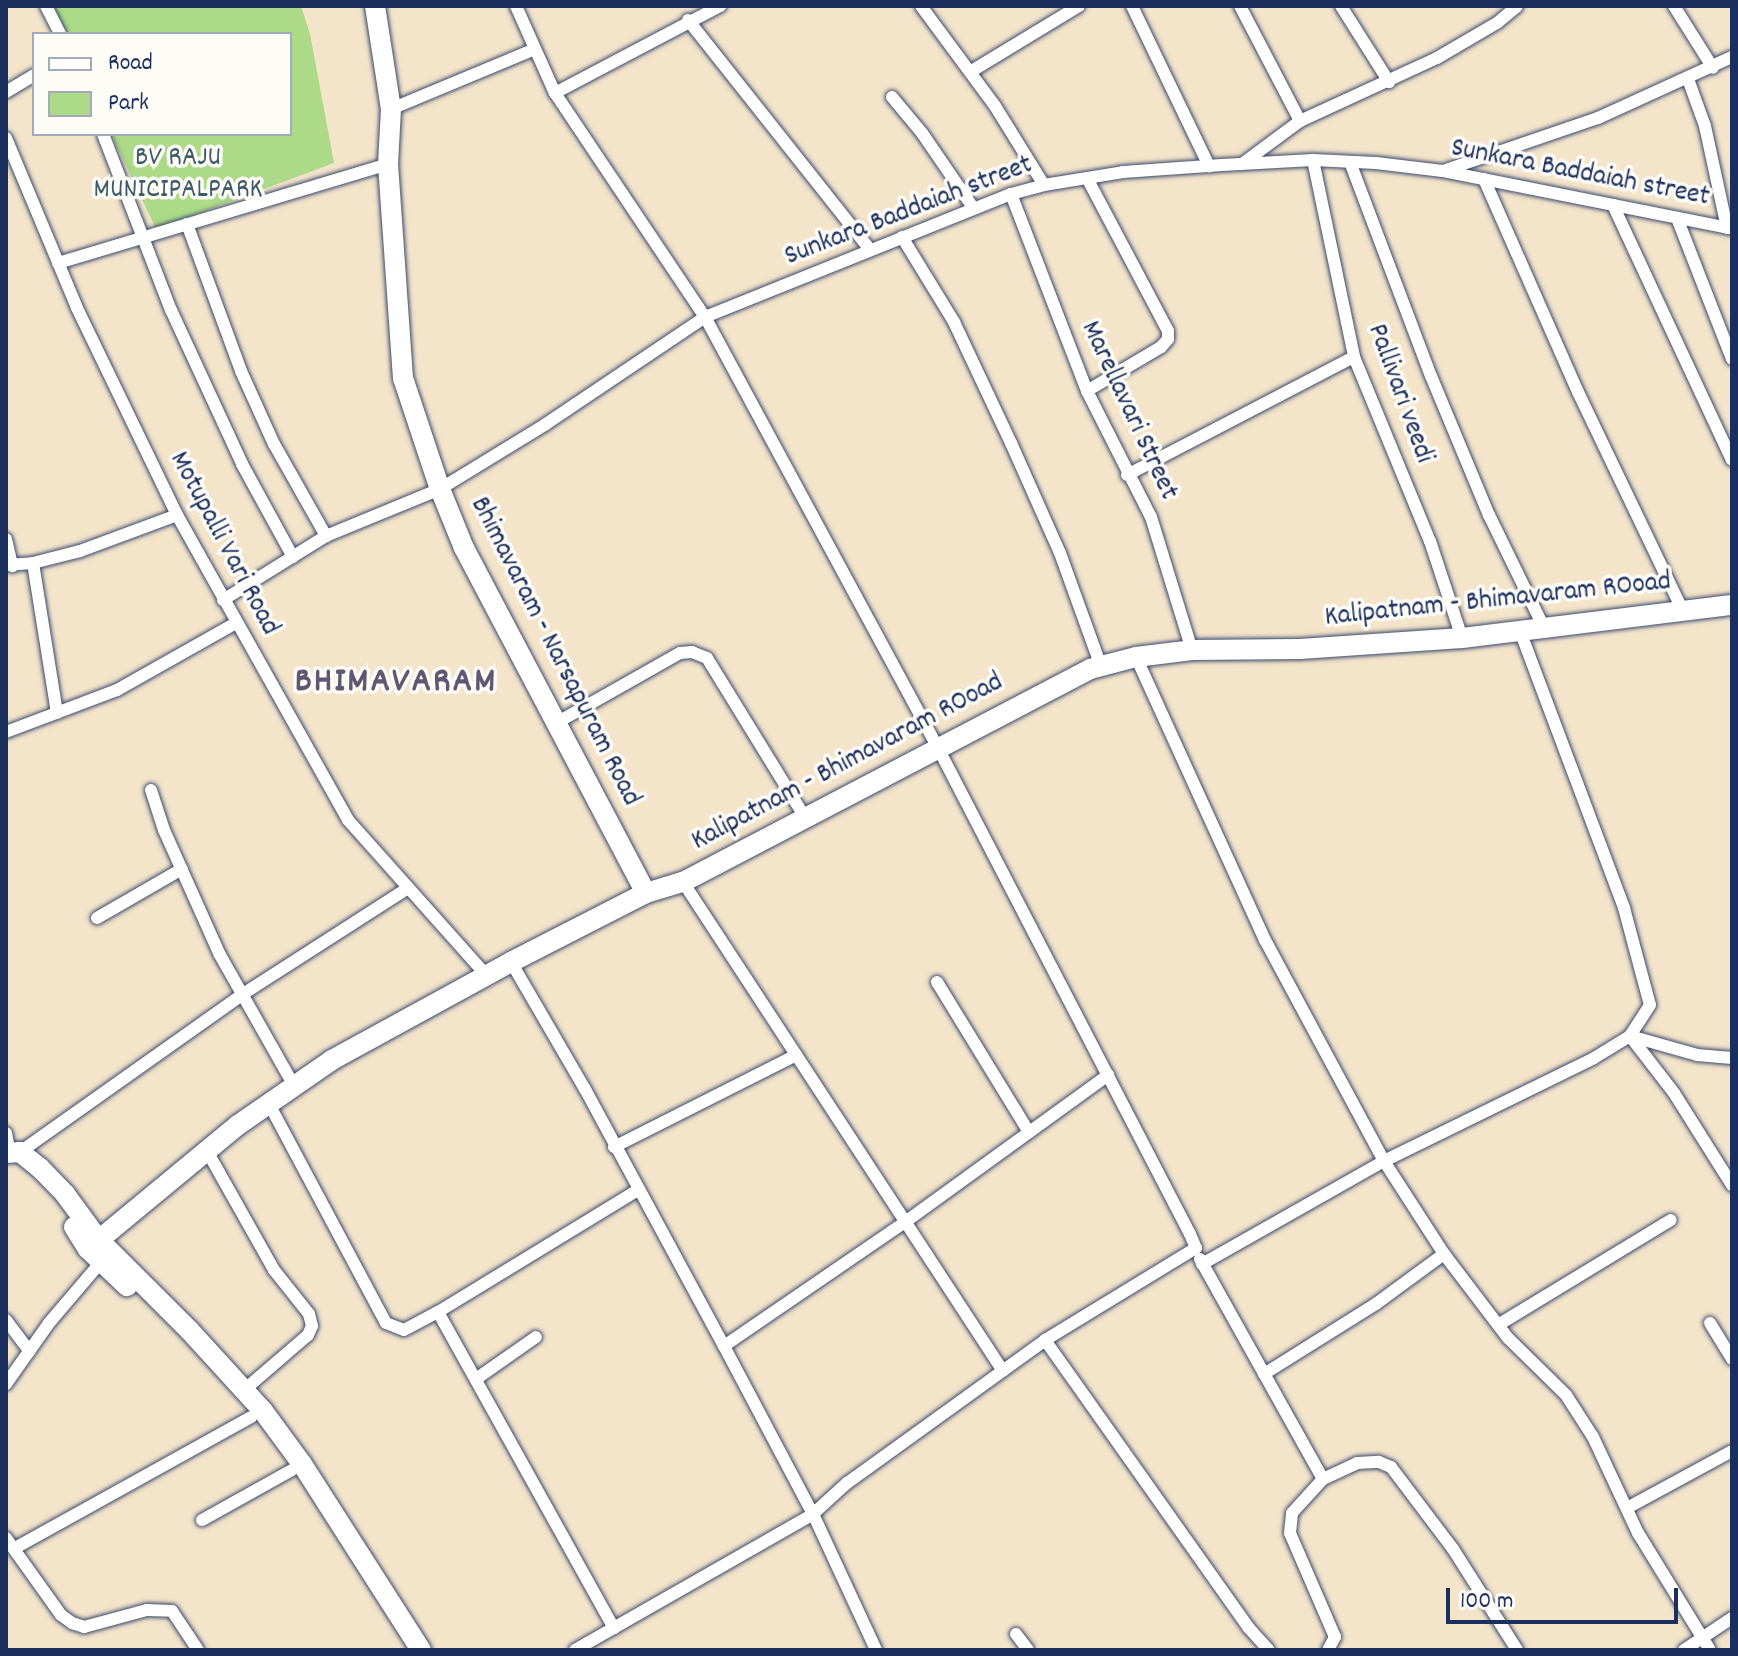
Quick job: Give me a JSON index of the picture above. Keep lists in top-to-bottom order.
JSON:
{
  "streets": {
    "main road": ["Kalipatnam - Bhimavaram ROoad", "Bhimavaram - Narsapuram Road"],
    "street": [
      "Sunkara Baddaiah street",
      "Pallivari veedi",
      "Marellavari Street",
      "Motupalli Vari Road"
    ]
  },
  "crossings": [
    ["Sunkara Baddaiah street", "Pallivari veedi"],
    ["Sunkara Baddaiah street", "Marellavari Street"],
    ["Sunkara Baddaiah street", "Motupalli Vari Road"],
    ["Sunkara Baddaiah street", "Bhimavaram - Narsapuram Road"],
    ["Pallivari veedi", "Kalipatnam - Bhimavaram ROoad"],
    ["Marellavari Street", "Kalipatnam - Bhimavaram ROoad"],
    ["Motupalli Vari Road", "Kalipatnam - Bhimavaram ROoad"],
    ["Kalipatnam - Bhimavaram ROoad", "Bhimavaram - Narsapuram Road"]
  ],
  "districts": ["BHIMAVARAM"],
  "parks": ["BV RAJU MUNICIPALPARK"],
  "legend": ["Road", "Park"],
  "scale_bar": "100 m"
}
